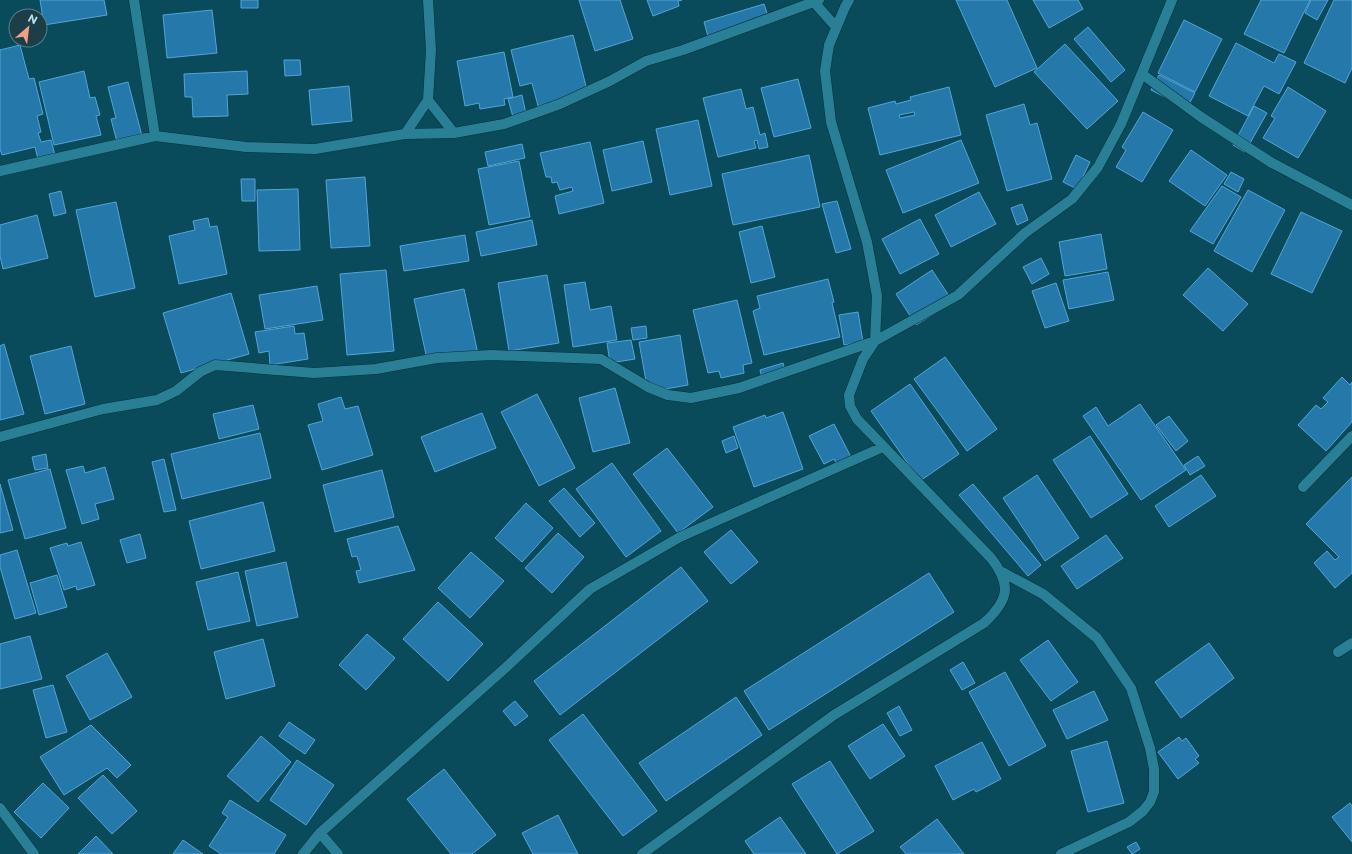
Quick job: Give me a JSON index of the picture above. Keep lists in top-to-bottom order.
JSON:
{
  "north": "top right"
}
